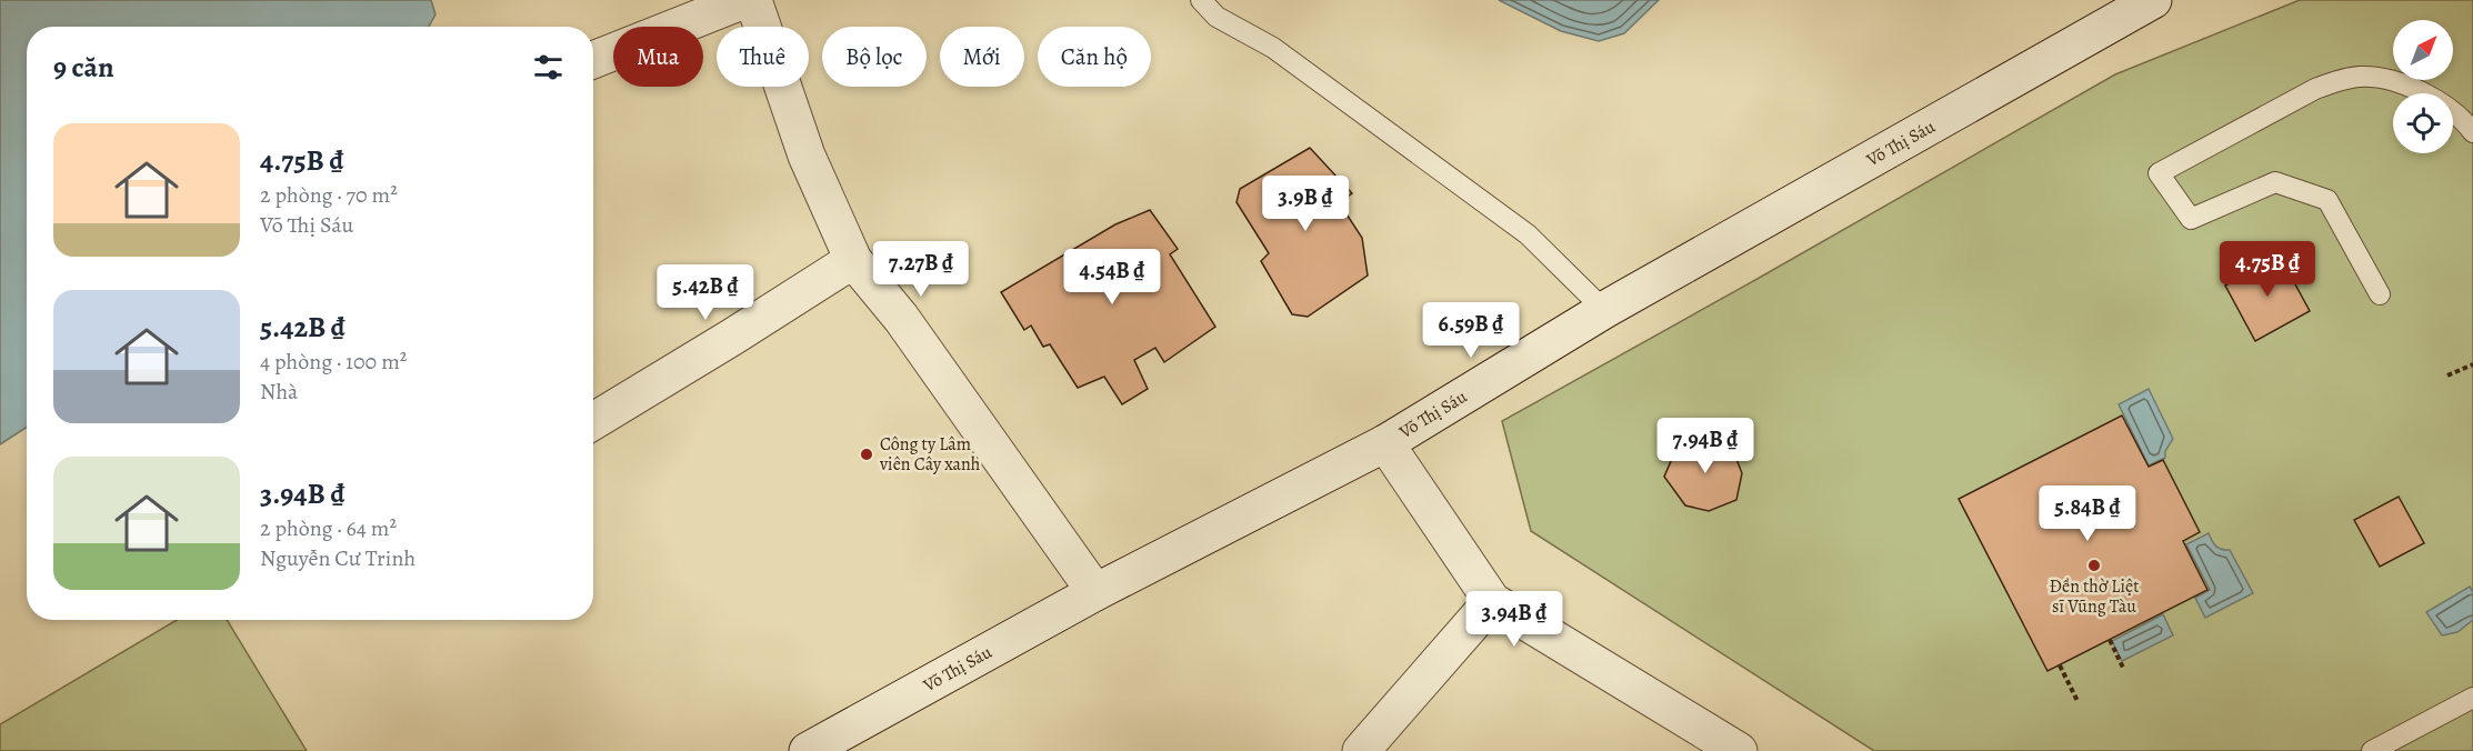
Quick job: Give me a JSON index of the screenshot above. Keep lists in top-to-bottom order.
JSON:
{
  "streets": {
    "street": ["Võ Thị Sáu"]
  },
  "places": ["Công ty Lâm viên Cây xanh", "Đền thờ Liệt sĩ Vũng Tàu"],
  "north": "top right",
  "page": {
    "chip": [
      "Mua",
      "Thuê",
      "Bộ lọc",
      "Mới",
      "Căn hộ"
    ],
    "heading": "9 căn",
    "list": [
      {
        "name": "4.75B ₫",
        "note": "2 phòng · 70 m² · Võ Thị Sáu"
      },
      {
        "name": "5.42B ₫",
        "note": "4 phòng · 100 m² · Nhà"
      },
      {
        "name": "3.94B ₫",
        "note": "2 phòng · 64 m² · Nguyễn Cư Trinh"
      }
    ],
    "price": [
      "3.9B ₫",
      "7.27B ₫",
      "4.75B ₫",
      "4.54B ₫",
      "5.42B ₫",
      "6.59B ₫",
      "7.94B ₫",
      "5.84B ₫",
      "3.94B ₫"
    ]
  }
}
